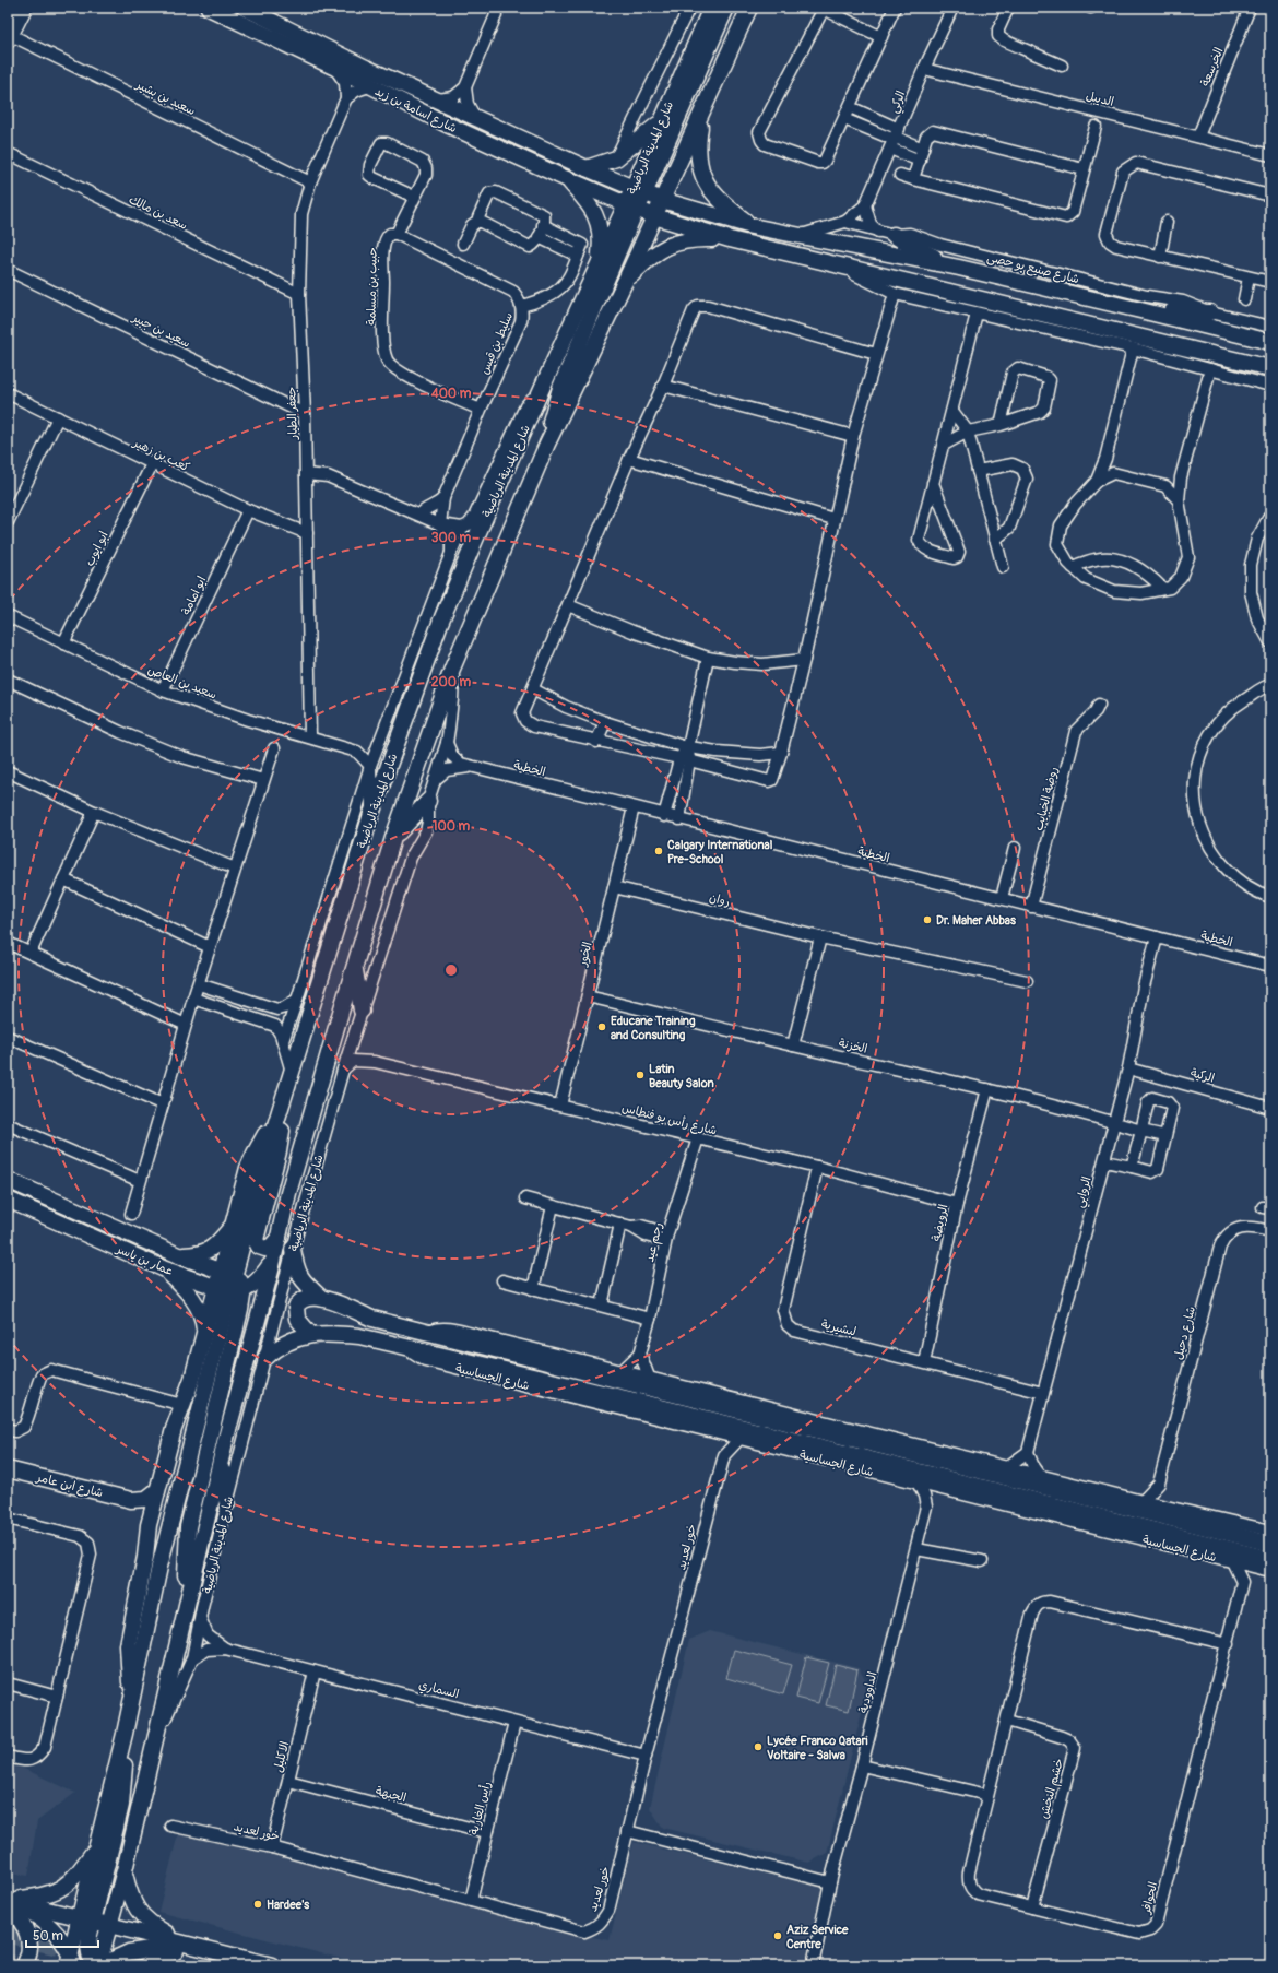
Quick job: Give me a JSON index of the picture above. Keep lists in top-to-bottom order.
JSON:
{
  "streets": {
    "main road": [
      "شارع اسامة بن زيد",
      "شارع المدينة الرياضية",
      "شارع صنيع بو حصى",
      "عمار بن ياسر",
      "شارع الجساسية",
      "شارع ابن عامر"
    ],
    "street": [
      "الخرسعة",
      "سعيد بن بشير",
      "الديبل",
      "الركي",
      "سعد بن مالك",
      "حبيب بن مسلمة",
      "سعيد بن جبير",
      "سليط بن قيس",
      "جعفر الطيار",
      "كعب بن زهير",
      "ابو ايوب",
      "ابو امامة",
      "سعيد بن العاص",
      "الخطية",
      "روضة الخبايب",
      "روان",
      "الخور",
      "الخزنة",
      "الركية",
      "شارع رأس بو فنطاس",
      "الروابي",
      "الرويضة",
      "رجم عيد",
      "لبشيرية",
      "شارع دحيل",
      "خور لعديد",
      "السماري",
      "الداوودية",
      "الاكليل",
      "خشم النخش",
      "الجبهة",
      "رأس الغارية",
      "الحوافر"
    ]
  },
  "crossings": [
    ["الخرسعة", "الديبل"],
    ["سعيد بن بشير", "جعفر الطيار"],
    ["الديبل", "الركي"],
    ["الركي", "شارع صنيع بو حصى"],
    ["شارع اسامة بن زيد", "شارع المدينة الرياضية"],
    ["شارع اسامة بن زيد", "شارع صنيع بو حصى"],
    ["شارع المدينة الرياضية", "شارع صنيع بو حصى"],
    ["شارع المدينة الرياضية", "سعيد بن العاص"],
    ["شارع المدينة الرياضية", "الخطية"],
    ["شارع المدينة الرياضية", "شارع رأس بو فنطاس"],
    ["شارع المدينة الرياضية", "عمار بن ياسر"],
    ["شارع المدينة الرياضية", "شارع الجساسية"],
    ["شارع المدينة الرياضية", "السماري"],
    ["سعد بن مالك", "جعفر الطيار"],
    ["حبيب بن مسلمة", "سليط بن قيس"],
    ["سعيد بن جبير", "جعفر الطيار"],
    ["جعفر الطيار", "كعب بن زهير"],
    ["جعفر الطيار", "سعيد بن العاص"],
    ["كعب بن زهير", "ابو ايوب"],
    ["كعب بن زهير", "ابو امامة"],
    ["ابو ايوب", "سعيد بن العاص"],
    ["ابو امامة", "سعيد بن العاص"],
    ["الخطية", "روضة الخبايب"],
    ["الخطية", "الخور"],
    ["الخطية", "الروابي"],
    ["روان", "الخور"],
    ["الخور", "الخزنة"],
    ["الخور", "شارع رأس بو فنطاس"],
    ["الخزنة", "الروابي"],
    ["الخزنة", "الرويضة"],
    ["الركية", "الروابي"],
    ["شارع رأس بو فنطاس", "الرويضة"],
    ["شارع رأس بو فنطاس", "رجم عيد"],
    ["شارع رأس بو فنطاس", "لبشيرية"],
    ["الروابي", "لبشيرية"],
    ["الرويضة", "لبشيرية"],
    ["خور لعديد", "السماري"],
    ["خور لعديد", "الاكليل"],
    ["خور لعديد", "رأس الغارية"],
    ["السماري", "الاكليل"],
    ["السماري", "رأس الغارية"],
    ["الاكليل", "الجبهة"],
    ["خشم النخش", "الحوافر"],
    ["الجبهة", "رأس الغارية"]
  ],
  "places": [
    "Calgary International Pre-School",
    "Dr. Maher Abbas",
    "Educane Training and Consulting",
    "Latin Beauty Salon",
    "Lycée Franco Qatari Voltaire - Salwa",
    "Hardee's",
    "Aziz Service Centre"
  ],
  "scale_bar": "50 m",
  "rings": [
    "400 m",
    "300 m",
    "200 m",
    "100 m"
  ]
}
